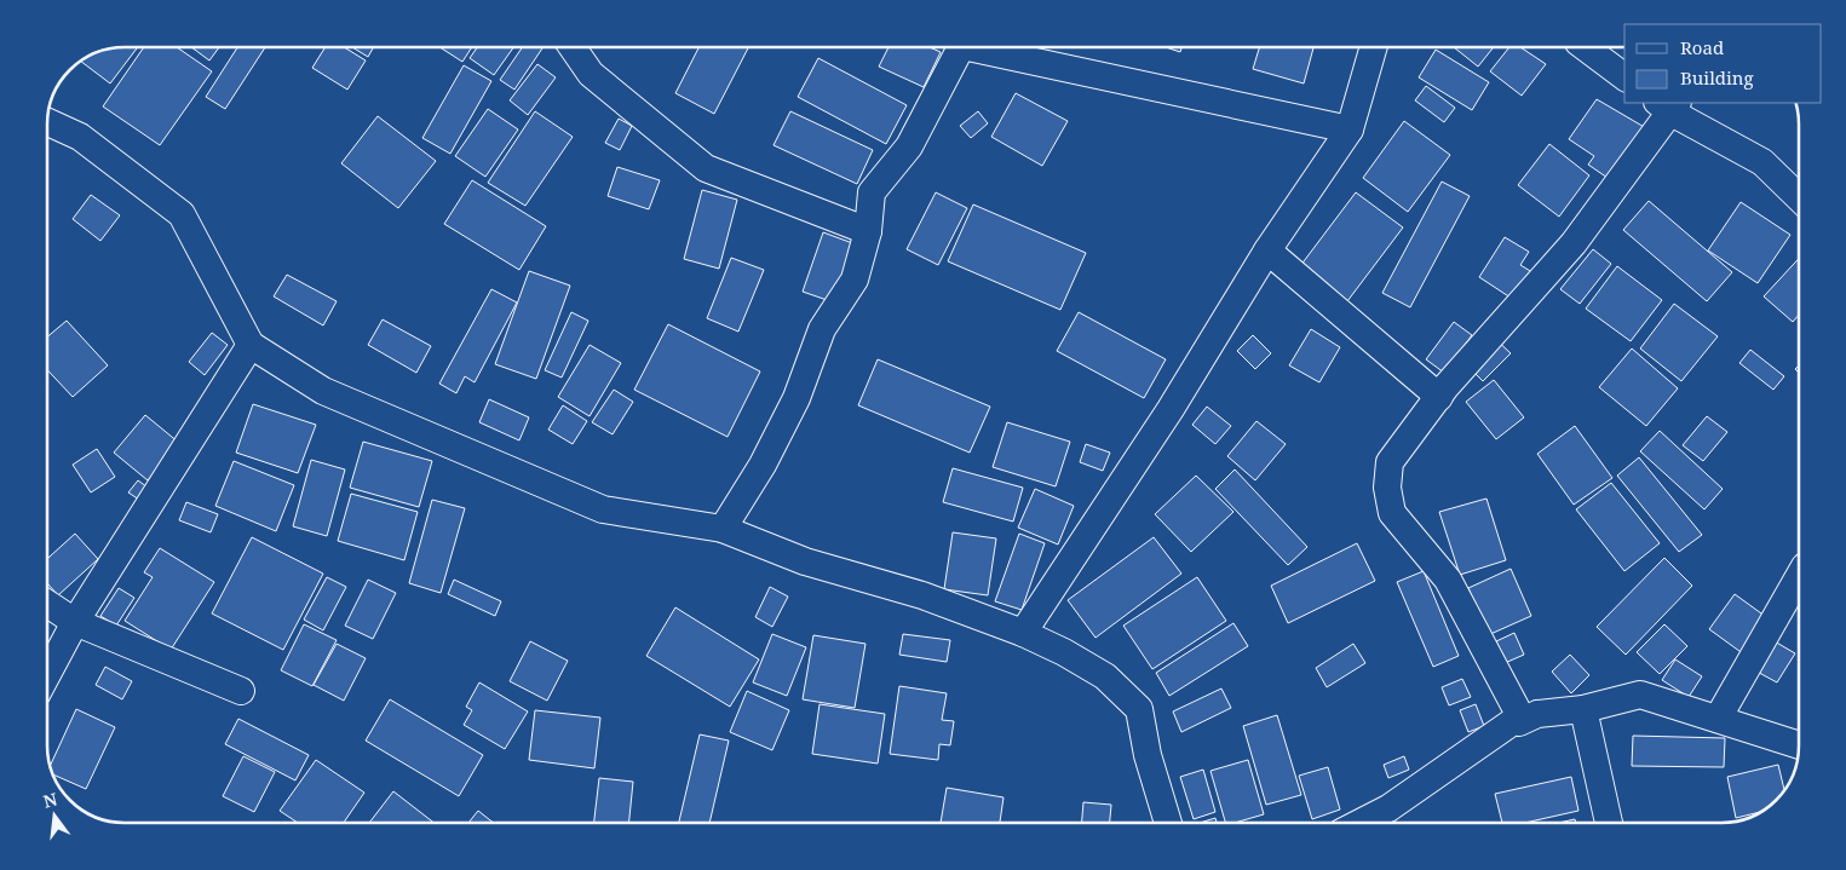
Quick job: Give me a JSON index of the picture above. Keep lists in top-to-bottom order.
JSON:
{
  "legend": ["Road", "Building"],
  "north": "top"
}
